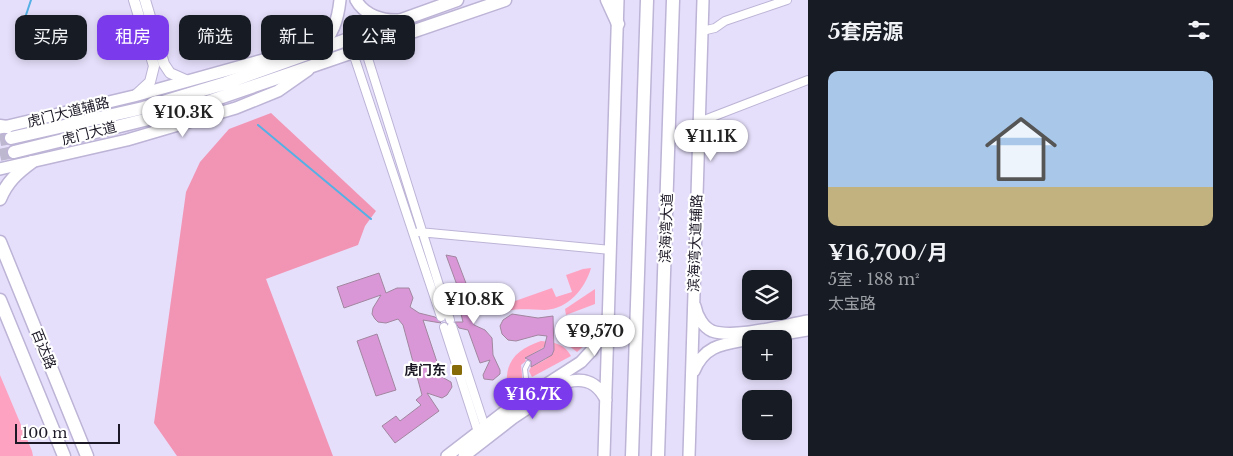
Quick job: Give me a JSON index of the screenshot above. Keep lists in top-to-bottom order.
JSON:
{
  "streets": {
    "main road": [
      "虎门大道辅路",
      "虎门大道",
      "滨海湾大道",
      "滨海湾大道辅路",
      "百达路"
    ]
  },
  "crossings": [
    ["虎门大道辅路", "虎门大道"]
  ],
  "places": {
    "transit": ["虎门东"]
  },
  "scale_bar": "100 m",
  "page": {
    "heading": "5套房源",
    "chip": [
      "买房",
      "租房",
      "筛选",
      "新上",
      "公寓"
    ],
    "list": [
      {
        "name": "¥16,700/月",
        "note": "5室 · 188 m² · 太宝路"
      }
    ],
    "price": [
      "¥10.3K",
      "¥11.1K",
      "¥10.8K",
      "¥9,570",
      "¥16.7K"
    ],
    "map_buttons": ["+", "−"],
    "scale": "100 m"
  }
}
